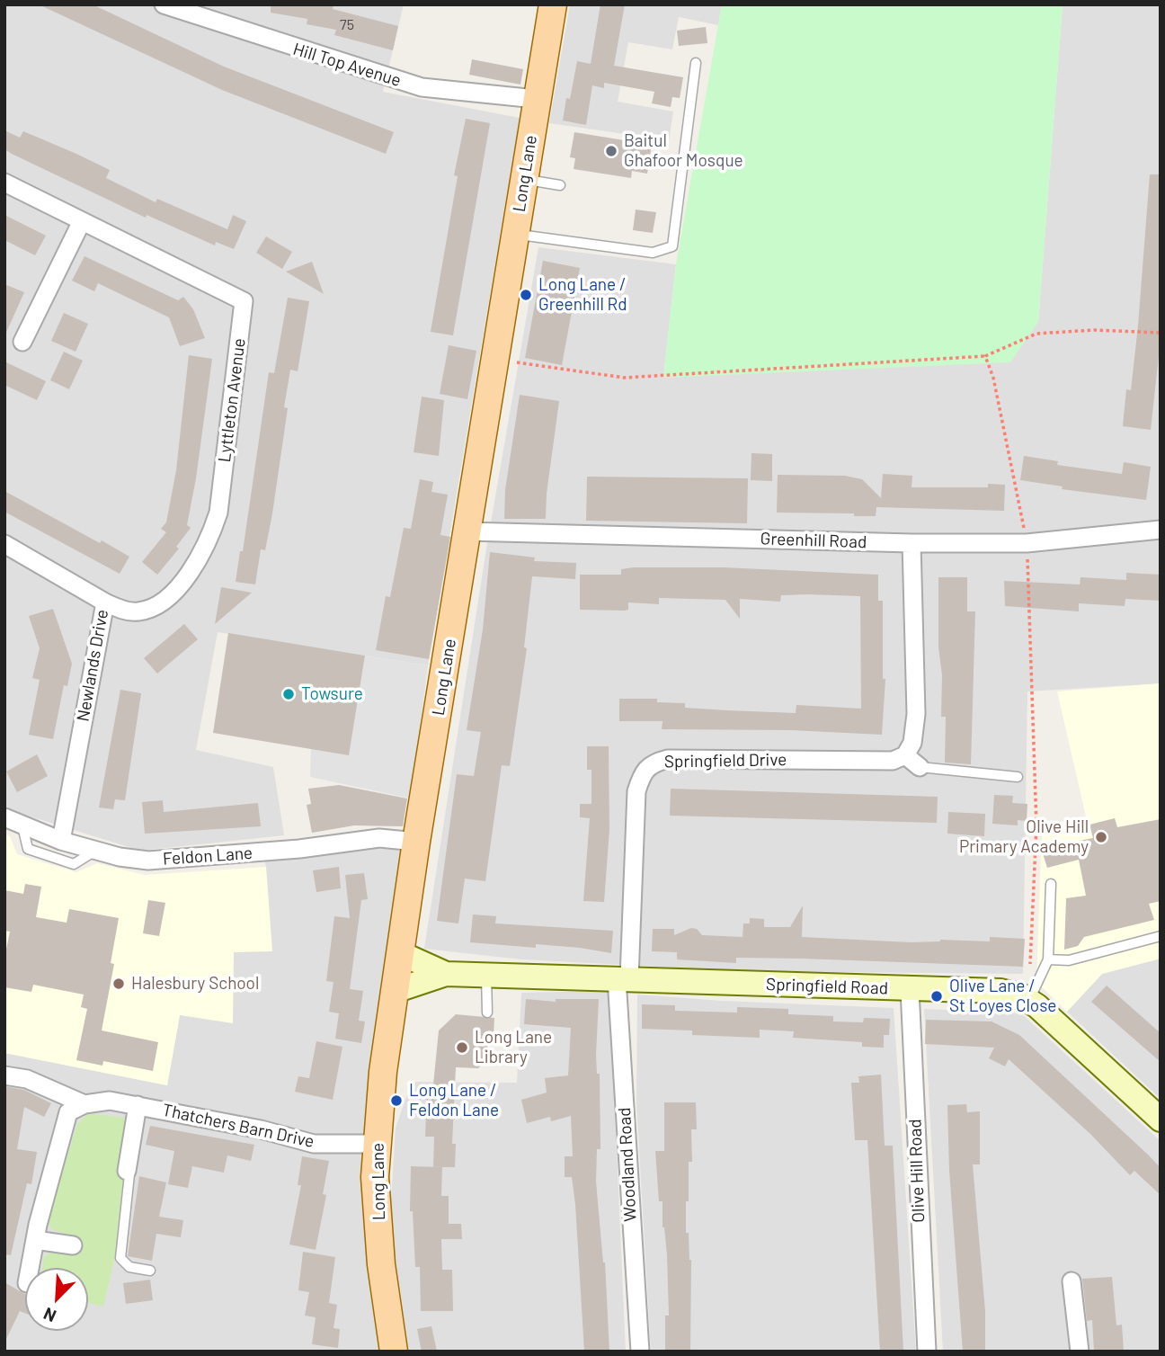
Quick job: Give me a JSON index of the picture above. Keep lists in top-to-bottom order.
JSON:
{
  "streets": {
    "main road": ["Long Lane"],
    "street": [
      "Hill Top Avenue",
      "Lyttleton Avenue",
      "Greenhill Road",
      "Newlands Drive",
      "Springfield Drive",
      "Feldon Lane",
      "Springfield Road",
      "Thatchers Barn Drive",
      "Woodland Road",
      "Olive Hill Road"
    ]
  },
  "crossings": [
    ["Hill Top Avenue", "Long Lane"],
    ["Long Lane", "Greenhill Road"],
    ["Long Lane", "Feldon Lane"],
    ["Long Lane", "Springfield Road"],
    ["Long Lane", "Thatchers Barn Drive"],
    ["Lyttleton Avenue", "Newlands Drive"],
    ["Newlands Drive", "Feldon Lane"],
    ["Springfield Drive", "Springfield Road"],
    ["Springfield Drive", "Woodland Road"],
    ["Springfield Road", "Woodland Road"],
    ["Springfield Road", "Olive Hill Road"]
  ],
  "places": [
    "Baitul Ghafoor Mosque",
    "Long Lane / Greenhill Rd",
    "Towsure",
    "Olive Hill Primary Academy",
    "Halesbury School",
    "Olive Lane / St Loyes Close",
    "Long Lane Library",
    "Long Lane / Feldon Lane"
  ],
  "house_numbers": ["75"],
  "north": "bottom left"
}
